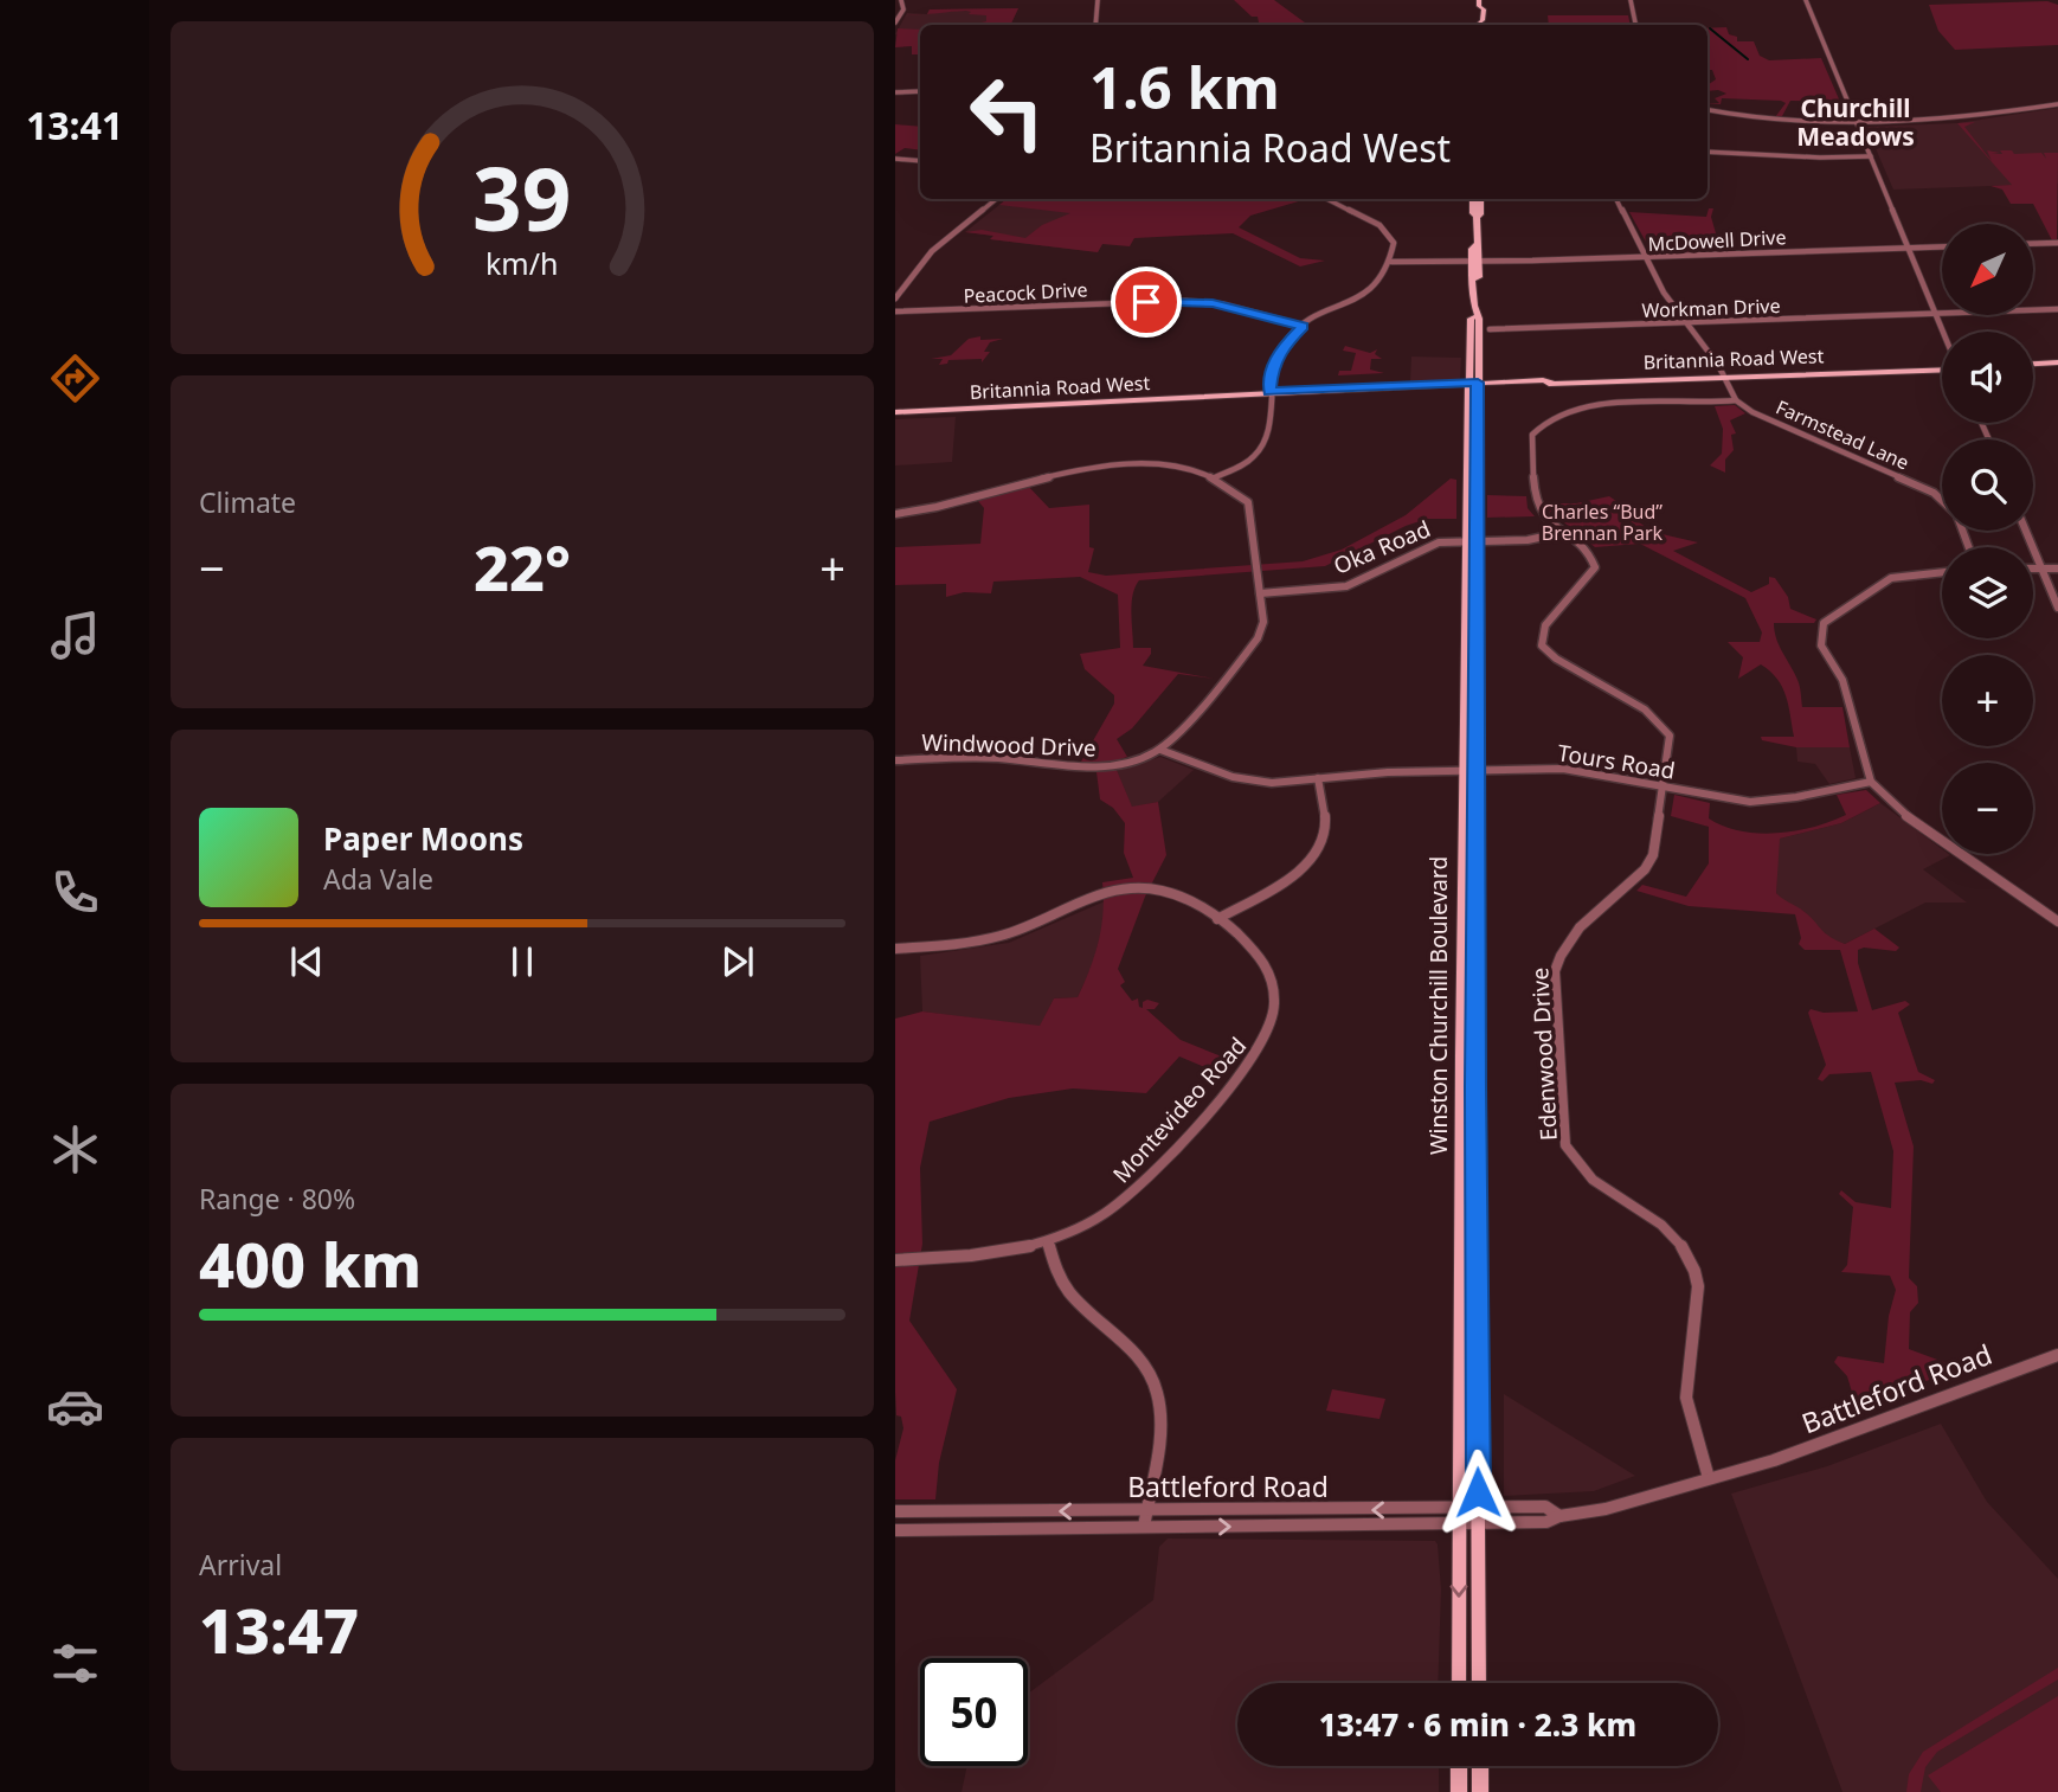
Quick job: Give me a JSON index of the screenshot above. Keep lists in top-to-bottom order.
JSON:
{
  "streets": {
    "main road": ["Britannia Road West", "Winston Churchill Boulevard"],
    "street": [
      "McDowell Drive",
      "Peacock Drive",
      "Workman Drive",
      "Farmstead Lane",
      "Oka Road",
      "Windwood Drive",
      "Tours Road",
      "Edenwood Drive",
      "Montevideo Road",
      "Battleford Road"
    ]
  },
  "crossings": [
    ["McDowell Drive", "Winston Churchill Boulevard"],
    ["Britannia Road West", "Winston Churchill Boulevard"],
    ["Farmstead Lane", "Edenwood Drive"],
    ["Oka Road", "Windwood Drive"],
    ["Oka Road", "Winston Churchill Boulevard"],
    ["Oka Road", "Edenwood Drive"],
    ["Windwood Drive", "Tours Road"],
    ["Tours Road", "Winston Churchill Boulevard"],
    ["Tours Road", "Edenwood Drive"],
    ["Winston Churchill Boulevard", "Battleford Road"],
    ["Edenwood Drive", "Battleford Road"]
  ],
  "districts": ["Churchill Meadows"],
  "parks": ["Charles “Bud” Brennan Park"],
  "north": "bottom left",
  "page": {
    "tabs": "13:41",
    "turn": ["1.6 km", "Britannia Road West"],
    "map_buttons": ["+", "−"],
    "tile": [
      "Climate",
      ["Range · 80%", "400 km"],
      ["Arrival", "13:47"]
    ],
    "heat": ["−", "22°", "+"],
    "song": ["Paper Moons", "Ada Vale"],
    "limit": "50",
    "trip": "13:47 · 6 min · 2.3 km",
    "gauge": ["39", "km/h"]
  }
}
